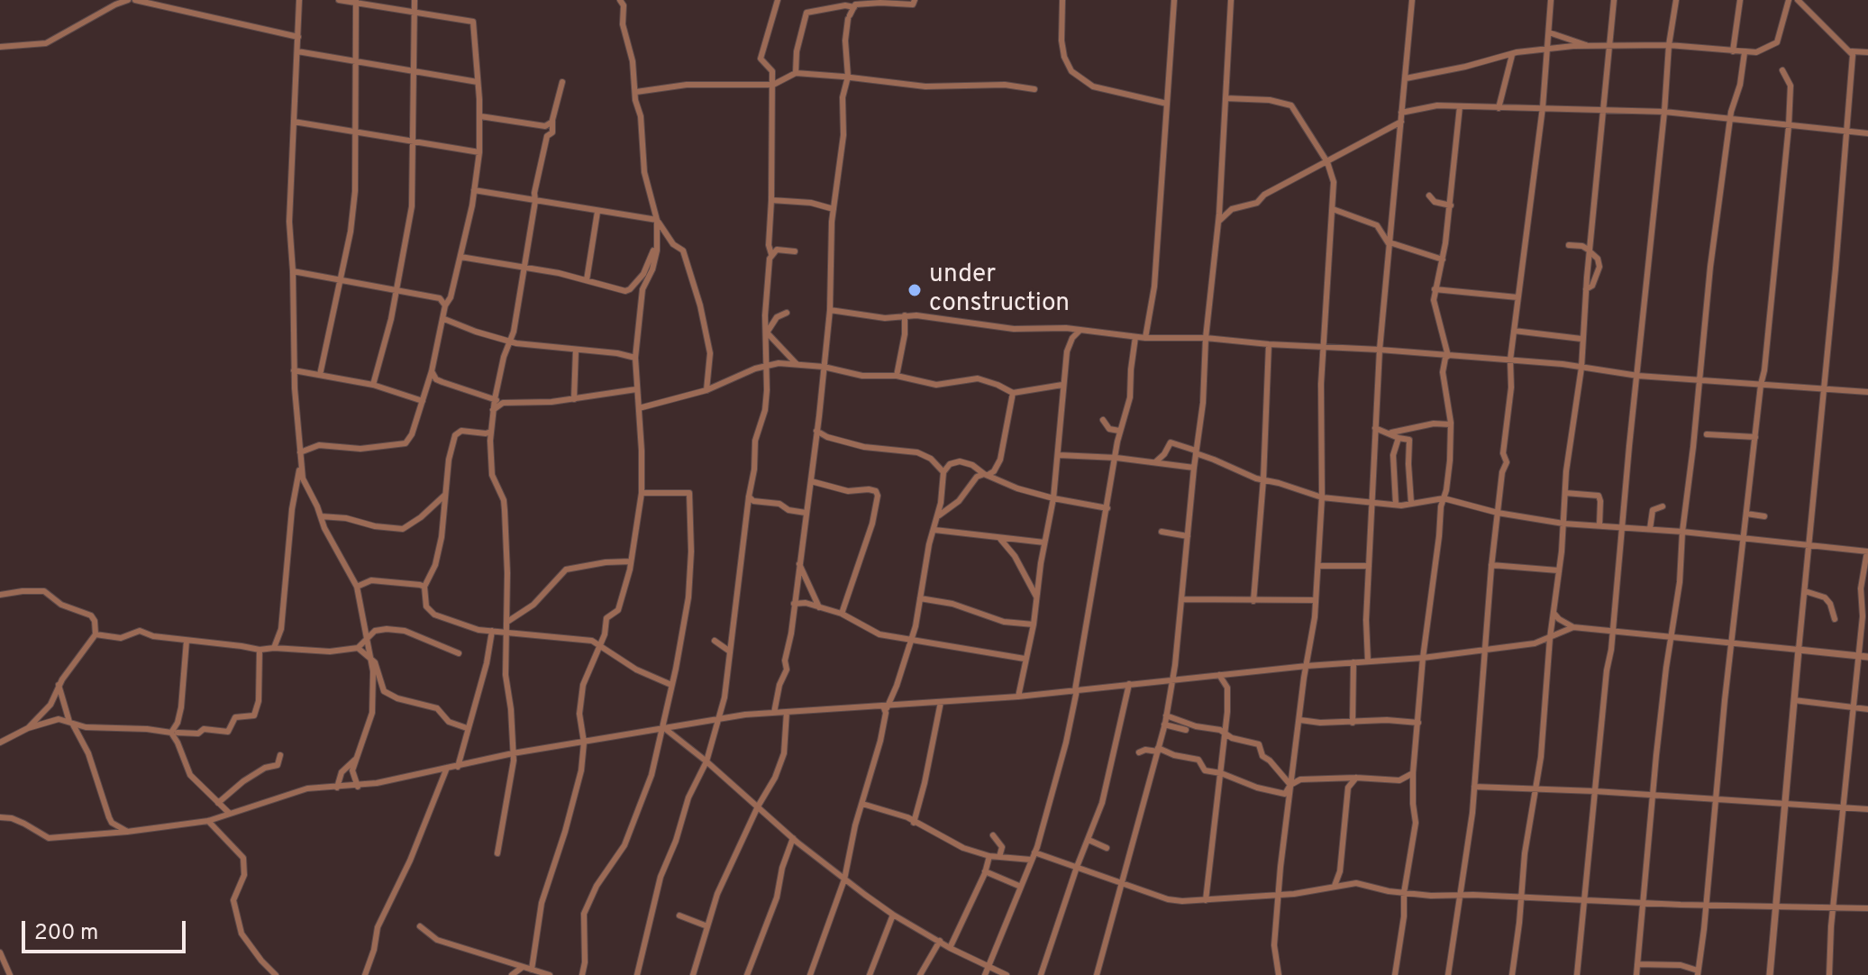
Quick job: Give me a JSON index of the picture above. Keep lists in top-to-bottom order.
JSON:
{
  "places": ["under construction"],
  "scale_bar": "200 m"
}
